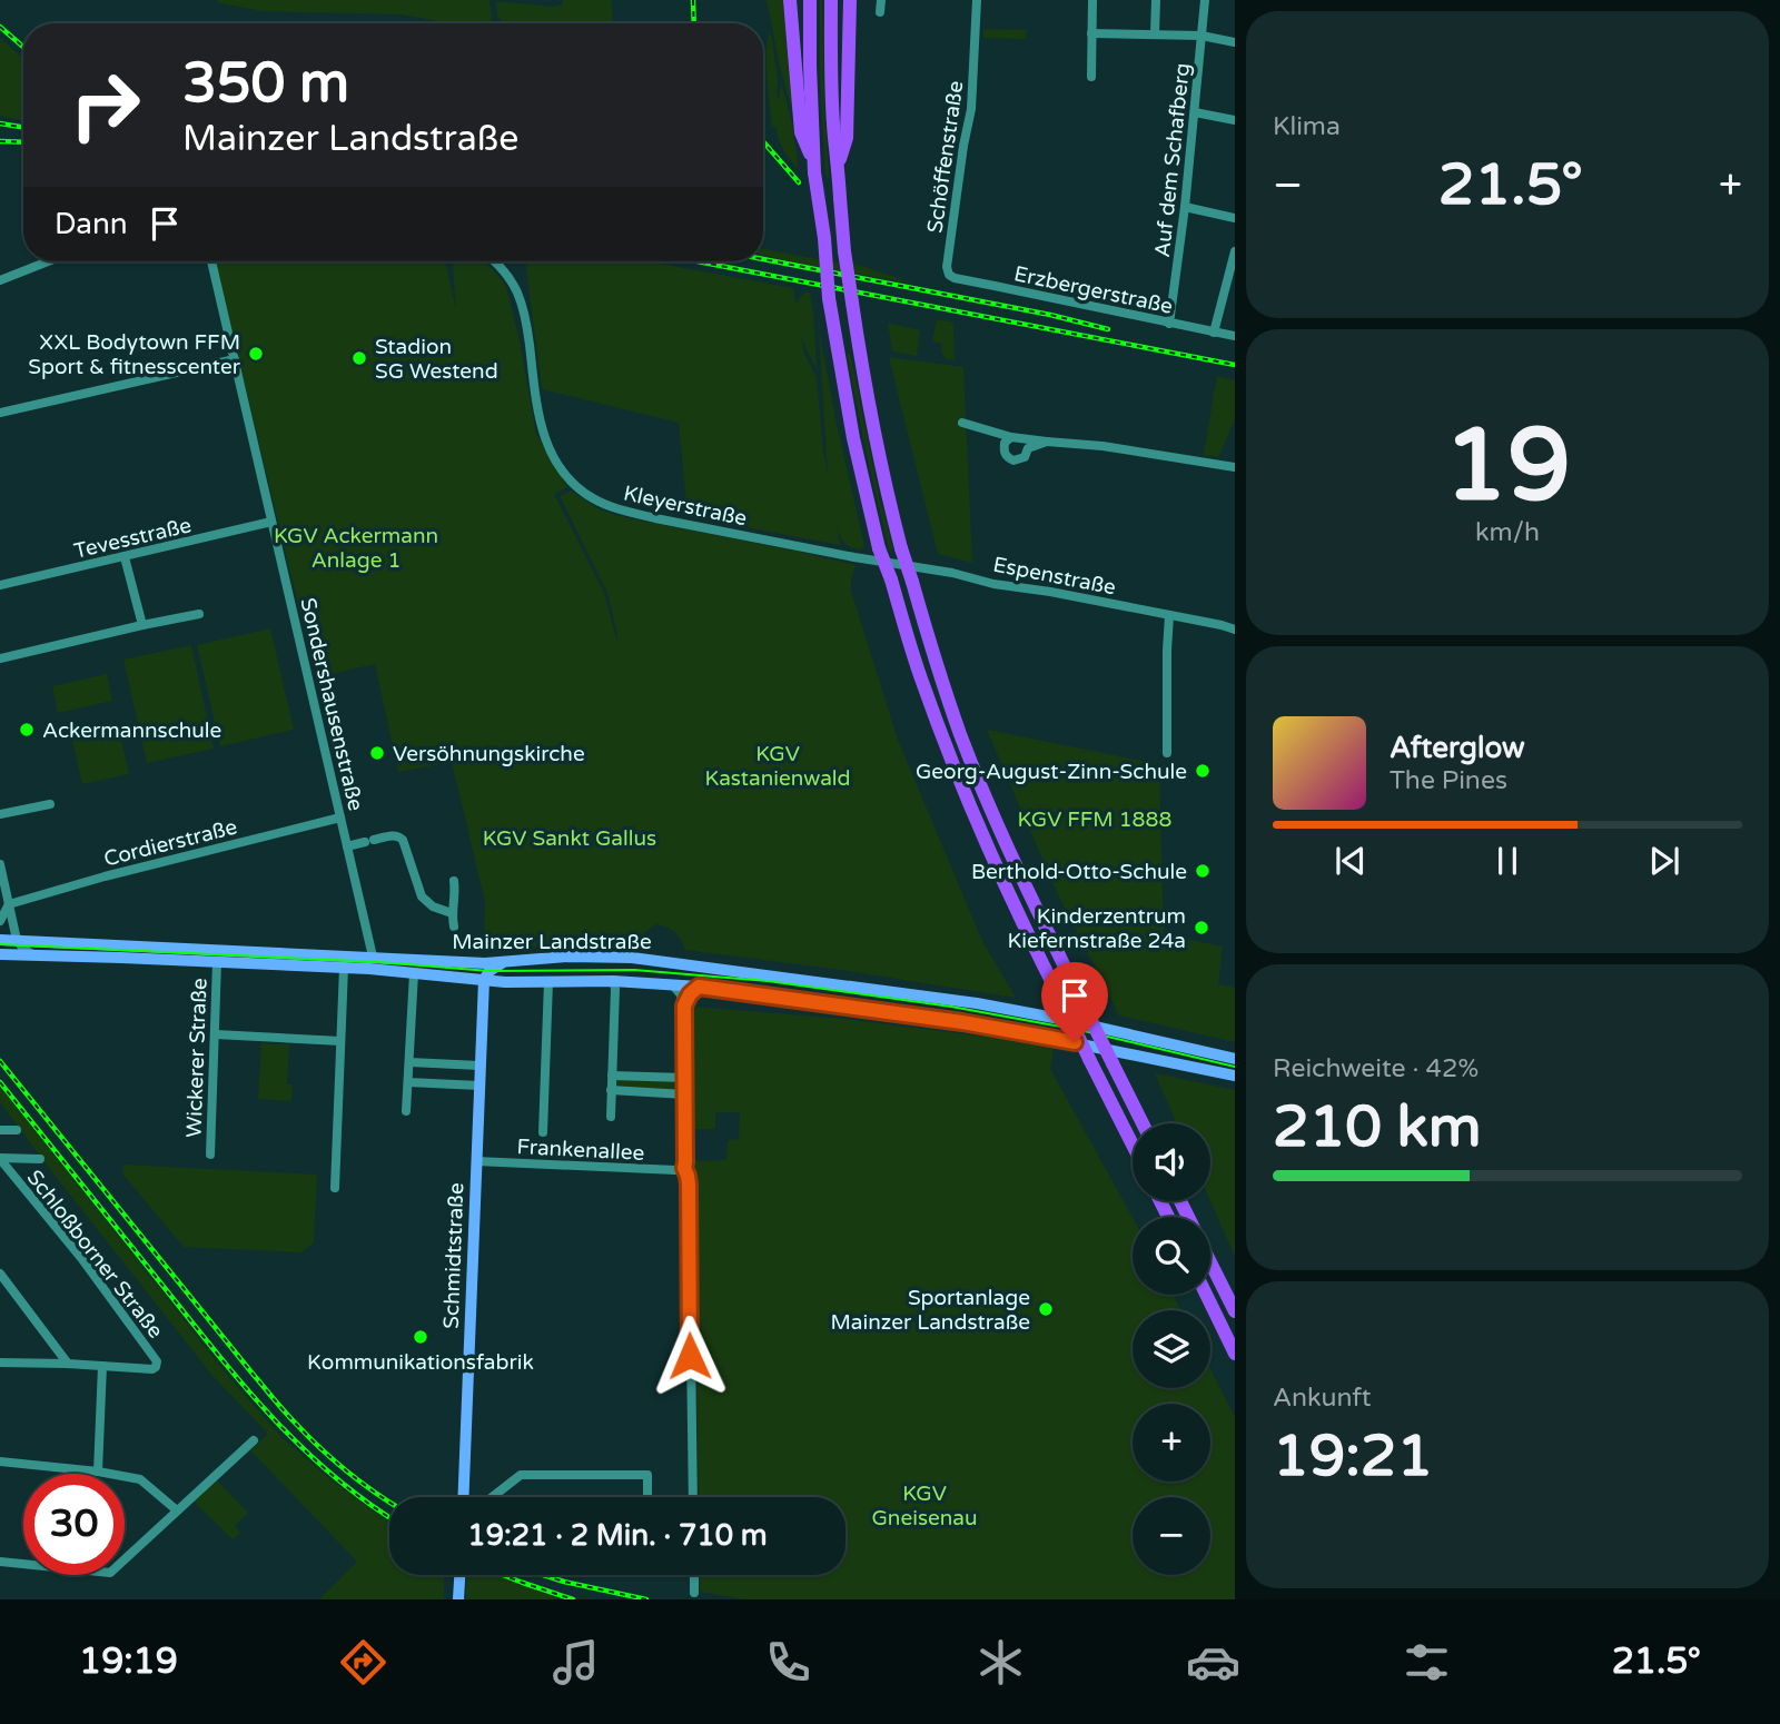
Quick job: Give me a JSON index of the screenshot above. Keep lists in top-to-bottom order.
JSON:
{
  "streets": {
    "main road": ["Mainzer Landstraße", "Schmidtstraße"],
    "street": [
      "Schöffenstraße",
      "Auf dem Schafberg",
      "Erzbergerstraße",
      "Kleyerstraße",
      "Tevesstraße",
      "Espenstraße",
      "Sondershausenstraße",
      "Cordierstraße",
      "Wickerer Straße",
      "Frankenallee",
      "Schloßborner Straße"
    ]
  },
  "crossings": [
    ["Schöffenstraße", "Erzbergerstraße"],
    ["Auf dem Schafberg", "Erzbergerstraße"],
    ["Kleyerstraße", "Espenstraße"],
    ["Tevesstraße", "Sondershausenstraße"],
    ["Sondershausenstraße", "Cordierstraße"],
    ["Sondershausenstraße", "Mainzer Landstraße"],
    ["Mainzer Landstraße", "Wickerer Straße"],
    ["Mainzer Landstraße", "Schmidtstraße"],
    ["Frankenallee", "Schmidtstraße"]
  ],
  "parks": [
    "KGV Ackermann Anlage 1",
    "KGV Kastanienwald",
    "KGV FFM 1888",
    "KGV Sankt Gallus",
    "KGV Gneisenau"
  ],
  "places": [
    "XXL Bodytown FFM Sport & fitnesscenter",
    "Stadion SG Westend",
    "Ackermannschule",
    "Versöhnungskirche",
    "Georg-August-Zinn-Schule",
    "Berthold-Otto-Schule",
    "Kinderzentrum Kiefernstraße 24a",
    "Sportanlage Mainzer Landstraße",
    "Kommunikationsfabrik"
  ],
  "page": {
    "tile": [
      "Klima",
      ["19", "km/h"],
      ["Reichweite · 42%", "210 km"],
      ["Ankunft", "19:21"]
    ],
    "turn": ["350 m", "Mainzer Landstraße"],
    "heat": ["−", "21.5°", "+"],
    "then": "Dann",
    "song": ["Afterglow", "The Pines"],
    "map_buttons": ["+", "−"],
    "limit": "30",
    "trip": "19:21 · 2 Min. · 710 m",
    "tabs": ["19:19", "21.5°"]
  }
}
